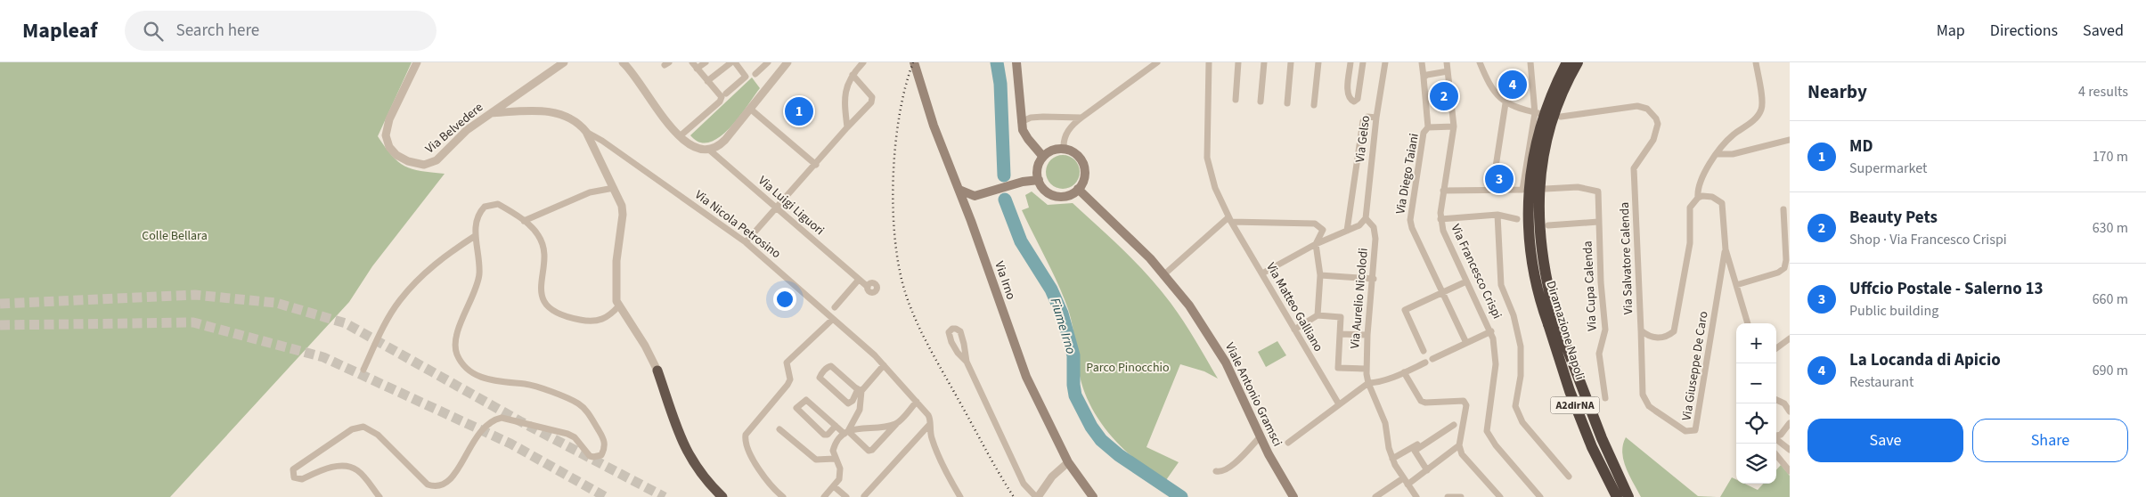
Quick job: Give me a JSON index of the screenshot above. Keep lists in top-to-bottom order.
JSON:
{
  "streets": {
    "highway": ["Diramazione Napoli", "A2dirNA"],
    "main road": ["Via Irno", "Viale Antonio Gramsci"],
    "street": [
      "Via Belvedere",
      "Via Gelso",
      "Via Diego Taiani",
      "Via Luigi Liguori",
      "Via Nicola Petrosino",
      "Via Salvatore Calenda",
      "Via Francesco Crispi",
      "Via Cupa Calenda",
      "Via Aurelio Nicolodi",
      "Via Matteo Galliano",
      "Via Giuseppe De Caro"
    ]
  },
  "crossings": [
    ["Via Belvedere", "Via Nicola Petrosino"],
    ["Via Gelso", "Via Aurelio Nicolodi"],
    ["Via Salvatore Calenda", "Via Giuseppe De Caro"]
  ],
  "water": ["Fiume Irno"],
  "parks": ["Colle Bellara", "Parco Pinocchio"],
  "page": {
    "header": "Mapleaf",
    "search": "Search here",
    "nav": ["Map", "Directions", "Saved"],
    "heading": ["Nearby", "4 results"],
    "pins": [
      "4",
      "2",
      "1",
      "3"
    ],
    "list": [
      {
        "mark": "1",
        "name": "MD",
        "note": "Supermarket",
        "value": "170 m"
      },
      {
        "mark": "2",
        "name": "Beauty Pets",
        "note": "Shop · Via Francesco Crispi",
        "value": "630 m"
      },
      {
        "mark": "3",
        "name": "Uffcio Postale - Salerno 13",
        "note": "Public building",
        "value": "660 m"
      },
      {
        "mark": "4",
        "name": "La Locanda di Apicio",
        "note": "Restaurant",
        "value": "690 m"
      }
    ],
    "map_buttons": ["+", "−"],
    "buttons": ["Save", "Share"]
  }
}
